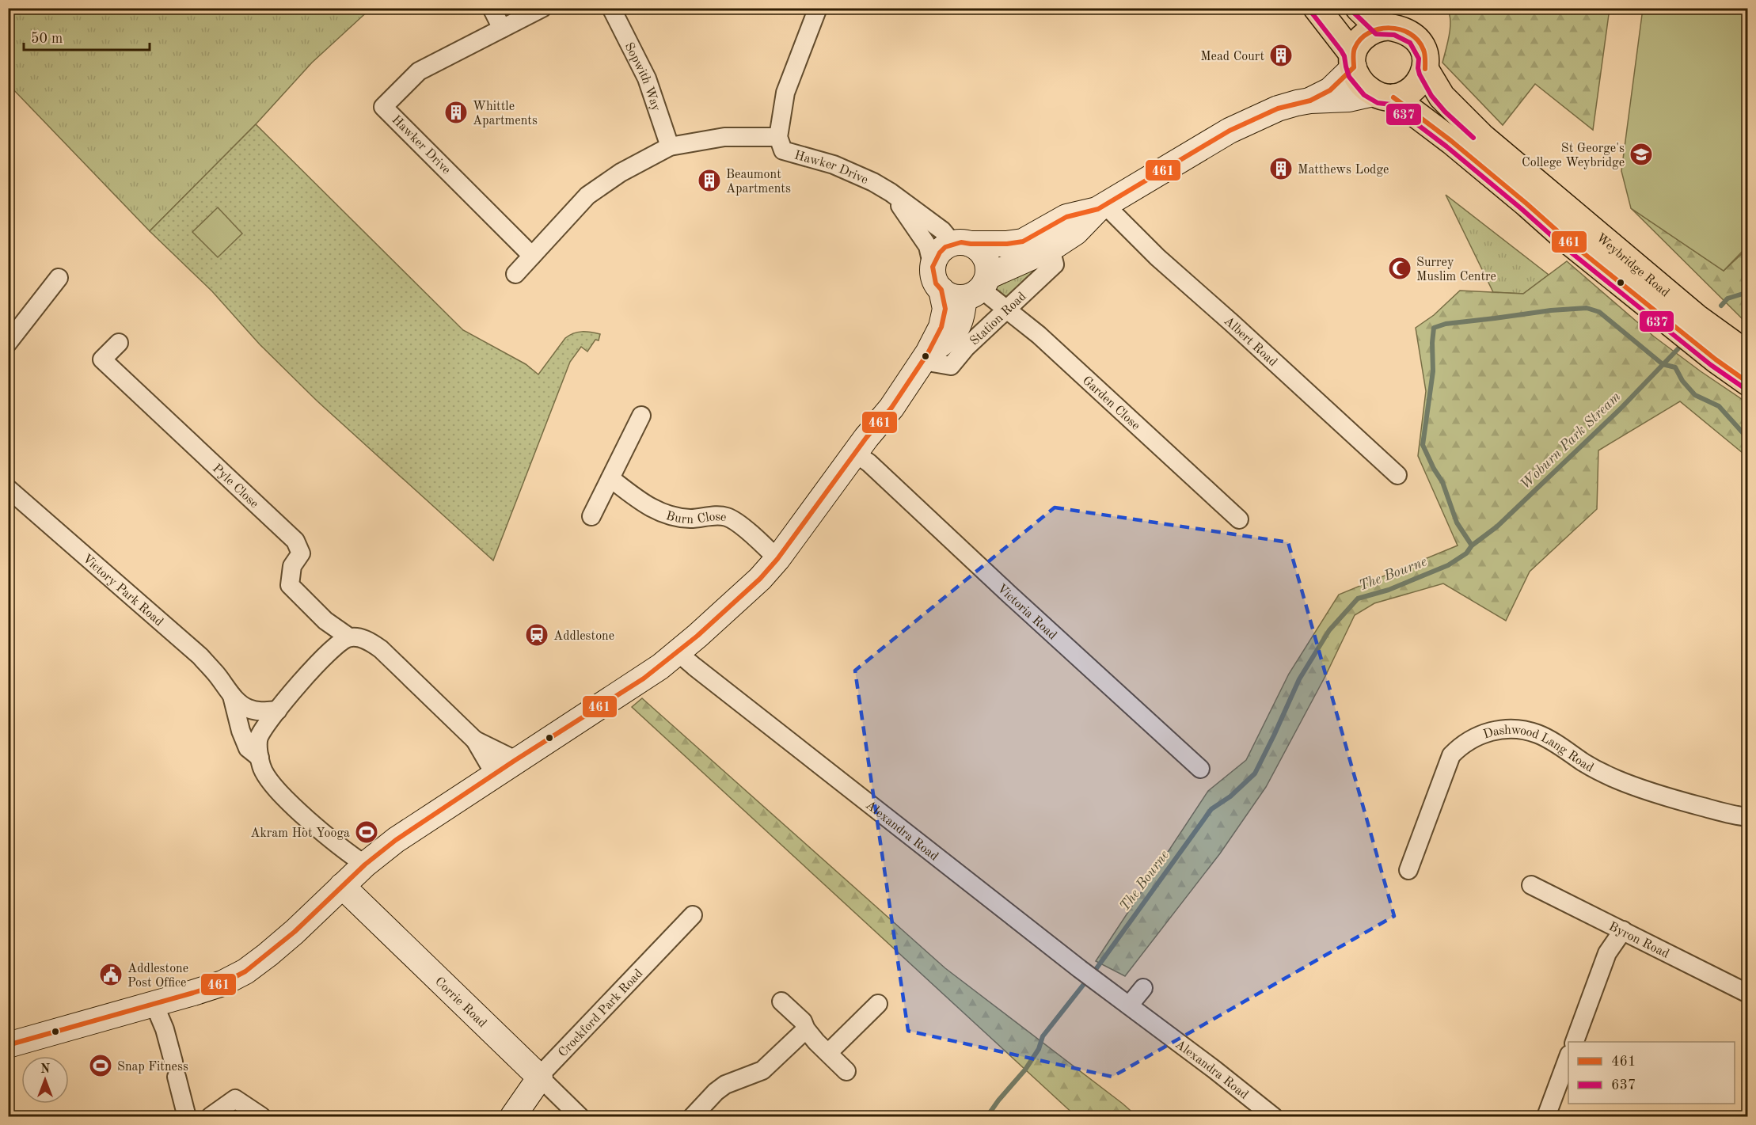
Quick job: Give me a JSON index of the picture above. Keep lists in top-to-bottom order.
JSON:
{
  "streets": {
    "main road": [
      "Weybridge Road",
      "Station Road",
      "Corrie Road",
      "Crockford Park Road"
    ],
    "street": [
      "Sopwith Way",
      "Hawker Drive",
      "Albert Road",
      "Garden Close",
      "Pyle Close",
      "Burn Close",
      "Victory Park Road",
      "Victoria Road",
      "Dashwood Lang Road",
      "Alexandra Road",
      "Byron Road"
    ]
  },
  "crossings": [
    ["Hawker Drive", "Station Road"],
    ["Hawker Drive", "Garden Close"],
    ["Station Road", "Garden Close"],
    ["Station Road", "Burn Close"],
    ["Station Road", "Victory Park Road"],
    ["Station Road", "Victoria Road"],
    ["Station Road", "Alexandra Road"],
    ["Station Road", "Corrie Road"],
    ["Pyle Close", "Victory Park Road"],
    ["Corrie Road", "Crockford Park Road"]
  ],
  "water": ["Woburn Park Stream", "The Bourne"],
  "places": {
    "building": [
      "Mead Court",
      "Whittle Apartments",
      "Matthews Lodge",
      "Beaumont Apartments"
    ],
    "school or university": ["St George's College Weybridge"],
    "mosque": ["Surrey Muslim Centre"],
    "station": ["Addlestone"],
    "sports": ["Akram Hot Yooga", "Snap Fitness"],
    "public building": ["Addlestone Post Office"]
  },
  "lines": ["transit line 637", "transit line 461"],
  "legend": ["461", "637"],
  "scale_bar": "50 m",
  "north": "top"
}
